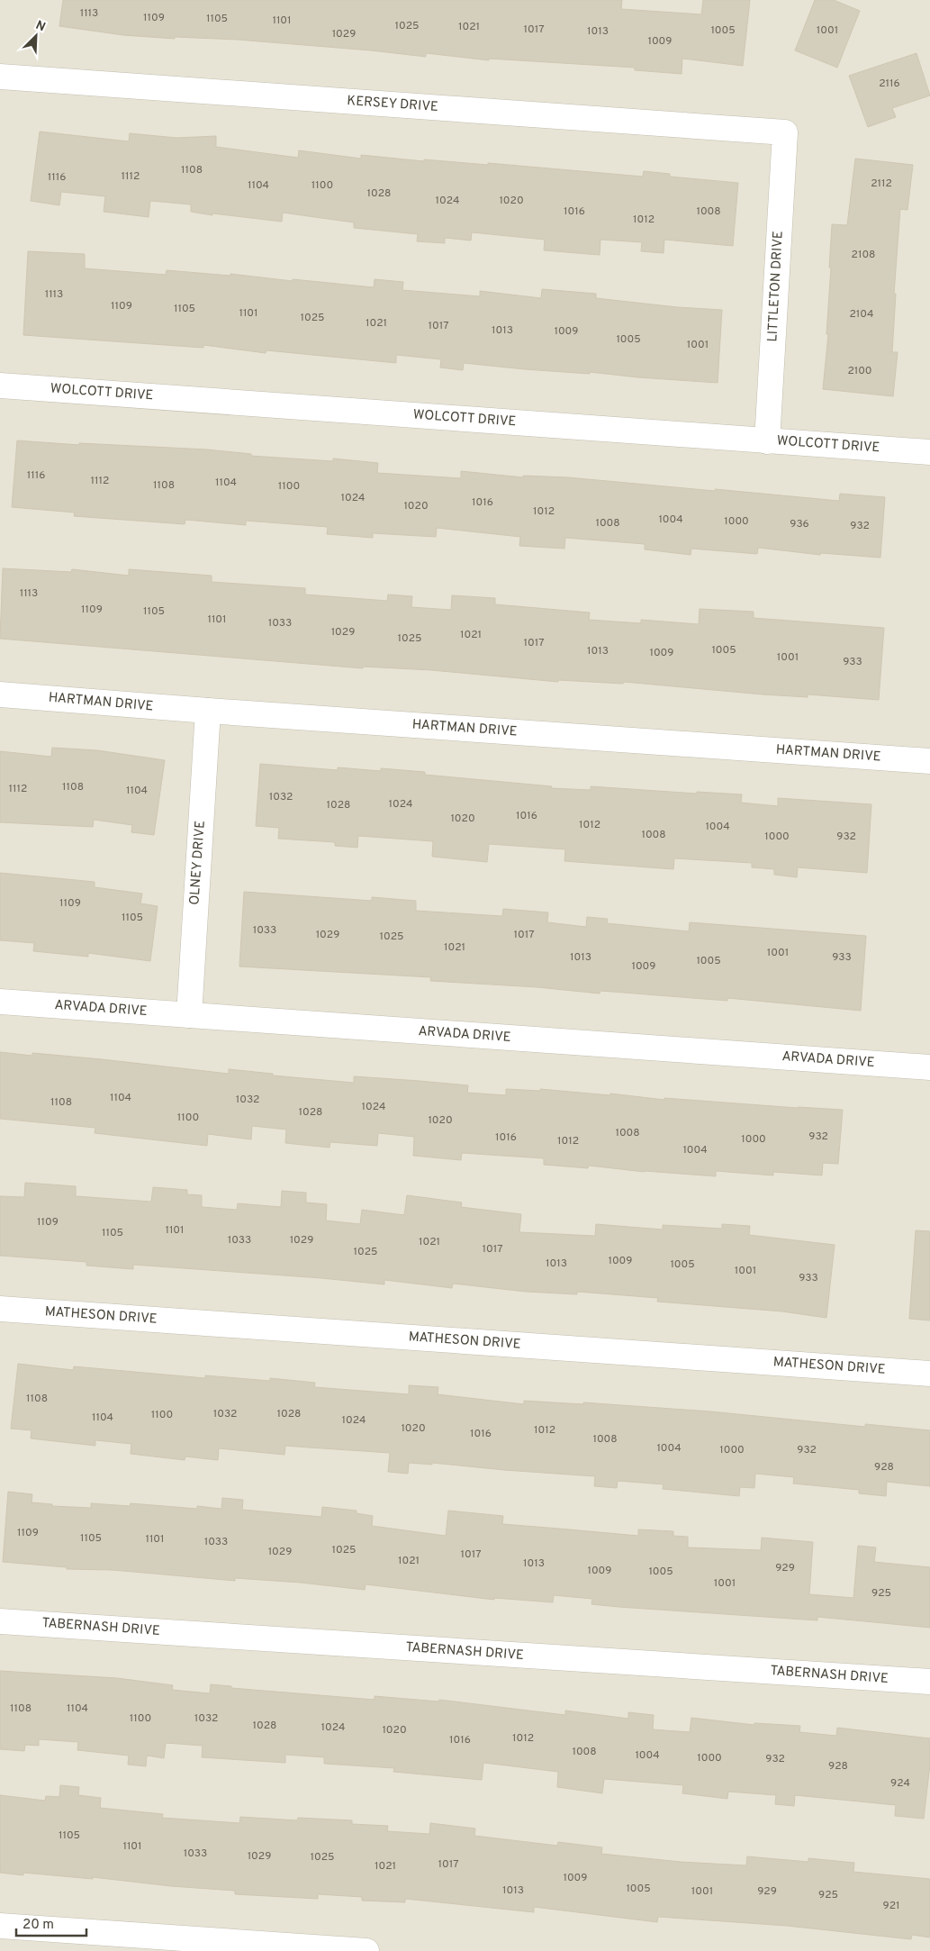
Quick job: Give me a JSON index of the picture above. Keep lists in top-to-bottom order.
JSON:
{
  "streets": {
    "street": [
      "KERSEY DRIVE",
      "LITTLETON DRIVE",
      "WOLCOTT DRIVE",
      "HARTMAN DRIVE",
      "OLNEY DRIVE",
      "ARVADA DRIVE",
      "MATHESON DRIVE",
      "TABERNASH DRIVE"
    ]
  },
  "crossings": [
    ["KERSEY DRIVE", "LITTLETON DRIVE"],
    ["LITTLETON DRIVE", "WOLCOTT DRIVE"],
    ["HARTMAN DRIVE", "OLNEY DRIVE"],
    ["OLNEY DRIVE", "ARVADA DRIVE"]
  ],
  "house_numbers": [
    "1113",
    "1109",
    "1105",
    "1101",
    "1025",
    "1021",
    "1017",
    "1005",
    "1001",
    "1013",
    "1029",
    "1009",
    "2116",
    "1108",
    "1112",
    "1116",
    "2112",
    "1104",
    "1100",
    "1028",
    "1024",
    "1020",
    "1016",
    "1008",
    "1012",
    "2108",
    "1113",
    "1109",
    "1105",
    "1101",
    "2104",
    "1025",
    "1021",
    "1017",
    "1013",
    "1009",
    "1005",
    "1001",
    "2100",
    "1116",
    "1112",
    "1104",
    "1108",
    "1100",
    "1024",
    "1016",
    "1020",
    "1012",
    "1004",
    "1000",
    "1008",
    "936",
    "932",
    "1113",
    "1109",
    "1105",
    "1101",
    "1033",
    "1029",
    "1021",
    "1025",
    "1017",
    "1005",
    "1013",
    "1009",
    "1001",
    "933",
    "1108",
    "1112",
    "1104",
    "1032",
    "1024",
    "1028",
    "1016",
    "1020",
    "1012",
    "1004",
    "1008",
    "1000",
    "932",
    "1109",
    "1105",
    "1033",
    "1029",
    "1017",
    "1025",
    "1021",
    "1001",
    "1013",
    "933",
    "1005",
    "1009",
    "1104",
    "1032",
    "1108",
    "1024",
    "1028",
    "1100",
    "1020",
    "1008",
    "932",
    "1016",
    "1000",
    "1012",
    "1004",
    "1109",
    "1101",
    "1105",
    "1033",
    "1029",
    "1021",
    "1017",
    "1025",
    "1009",
    "1013",
    "1005",
    "1001",
    "933",
    "1108",
    "1032",
    "1028",
    "1100",
    "1104",
    "1024",
    "1020",
    "1012",
    "1016",
    "1008",
    "1004",
    "1000",
    "932",
    "928",
    "1109",
    "1105",
    "1101",
    "1033",
    "1025",
    "1029",
    "1017",
    "1021",
    "1013",
    "929",
    "1009",
    "1005",
    "1001",
    "925",
    "1108",
    "1104",
    "1100",
    "1032",
    "1028",
    "1024",
    "1020",
    "1012",
    "1016",
    "1008",
    "1004",
    "1000",
    "932",
    "928",
    "924",
    "1105",
    "1101",
    "1033",
    "1029",
    "1025",
    "1017",
    "1021",
    "1009",
    "1005",
    "1013",
    "1001",
    "929",
    "925",
    "921"
  ],
  "scale_bar": "20 m",
  "north": "top right"
}
